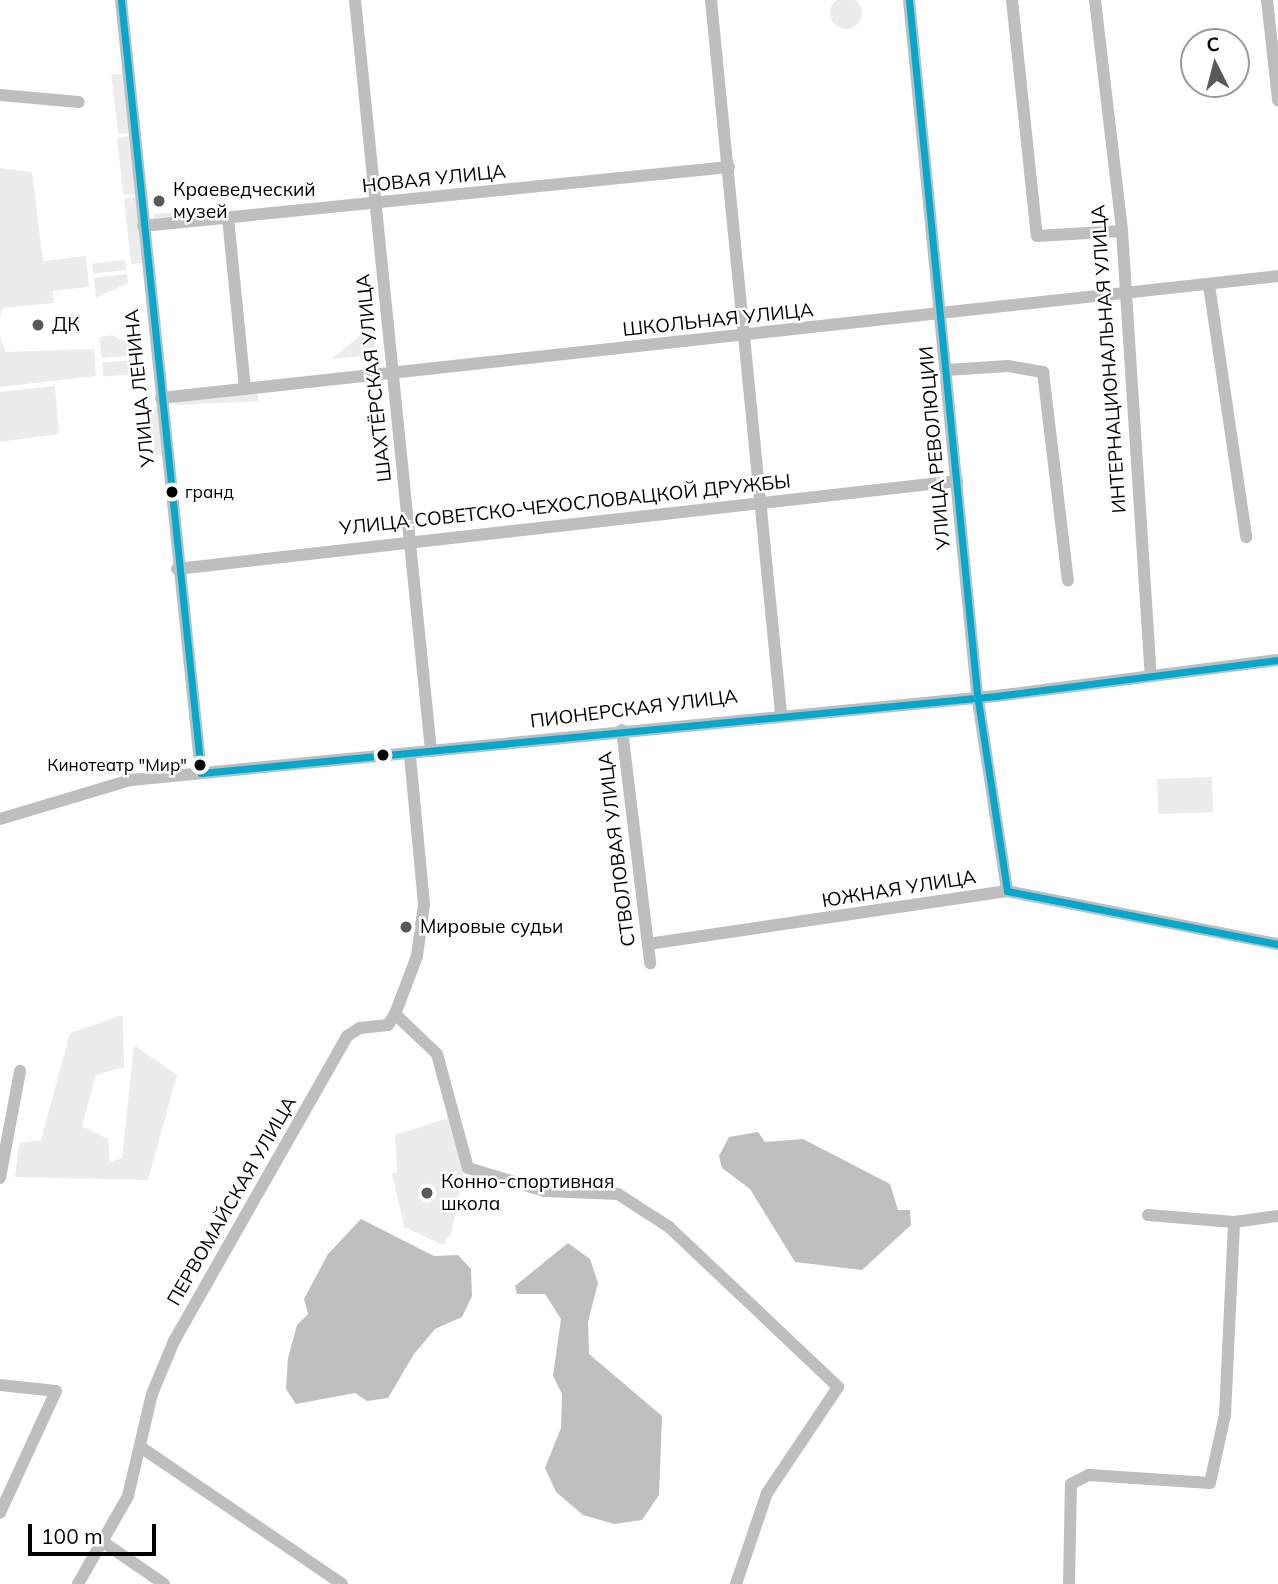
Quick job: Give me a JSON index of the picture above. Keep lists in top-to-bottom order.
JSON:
{
  "streets": {
    "street": [
      "НОВАЯ УЛИЦА",
      "ШКОЛЬНАЯ УЛИЦА",
      "ИНТЕРНАЦИОНАЛЬНАЯ УЛИЦА",
      "ШАХТЁРСКАЯ УЛИЦА",
      "УЛИЦА ЛЕНИНА",
      "УЛИЦА РЕВОЛЮЦИИ",
      "УЛИЦА СОВЕТСКО-ЧЕХОСЛОВАЦКОЙ ДРУЖБЫ",
      "ПИОНЕРСКАЯ УЛИЦА",
      "СТВОЛОВАЯ УЛИЦА",
      "ЮЖНАЯ УЛИЦА",
      "ПЕРВОМАЙСКАЯ УЛИЦА"
    ]
  },
  "crossings": [
    ["НОВАЯ УЛИЦА", "ШАХТЁРСКАЯ УЛИЦА"],
    ["НОВАЯ УЛИЦА", "УЛИЦА ЛЕНИНА"],
    ["ШКОЛЬНАЯ УЛИЦА", "ИНТЕРНАЦИОНАЛЬНАЯ УЛИЦА"],
    ["ШКОЛЬНАЯ УЛИЦА", "ШАХТЁРСКАЯ УЛИЦА"],
    ["ШКОЛЬНАЯ УЛИЦА", "УЛИЦА ЛЕНИНА"],
    ["ШКОЛЬНАЯ УЛИЦА", "УЛИЦА РЕВОЛЮЦИИ"],
    ["ИНТЕРНАЦИОНАЛЬНАЯ УЛИЦА", "ПИОНЕРСКАЯ УЛИЦА"],
    ["ШАХТЁРСКАЯ УЛИЦА", "УЛИЦА СОВЕТСКО-ЧЕХОСЛОВАЦКОЙ ДРУЖБЫ"],
    ["ШАХТЁРСКАЯ УЛИЦА", "ПИОНЕРСКАЯ УЛИЦА"],
    ["УЛИЦА ЛЕНИНА", "УЛИЦА СОВЕТСКО-ЧЕХОСЛОВАЦКОЙ ДРУЖБЫ"],
    ["УЛИЦА ЛЕНИНА", "ПИОНЕРСКАЯ УЛИЦА"],
    ["УЛИЦА РЕВОЛЮЦИИ", "УЛИЦА СОВЕТСКО-ЧЕХОСЛОВАЦКОЙ ДРУЖБЫ"],
    ["УЛИЦА РЕВОЛЮЦИИ", "ПИОНЕРСКАЯ УЛИЦА"],
    ["УЛИЦА РЕВОЛЮЦИИ", "ЮЖНАЯ УЛИЦА"],
    ["ПИОНЕРСКАЯ УЛИЦА", "СТВОЛОВАЯ УЛИЦА"],
    ["СТВОЛОВАЯ УЛИЦА", "ЮЖНАЯ УЛИЦА"]
  ],
  "places": [
    "Краеведческий музей",
    "ДК",
    "гранд",
    "Кинотеатр \"Мир\"",
    "Мировые судьи",
    "Конно-спортивная школа"
  ],
  "scale_bar": "100 m",
  "north": "top"
}
